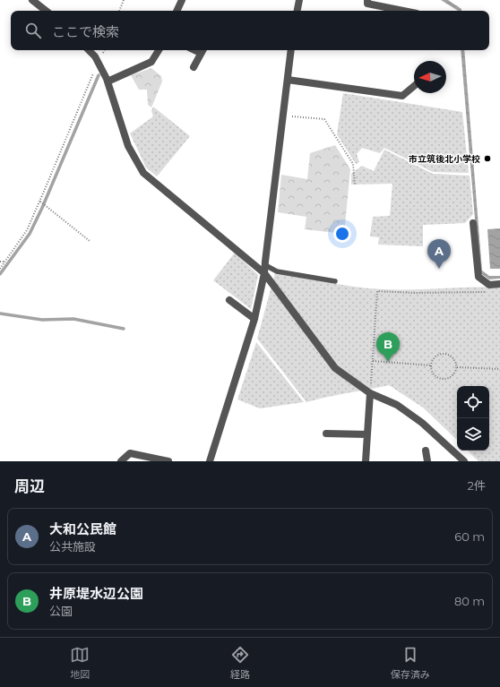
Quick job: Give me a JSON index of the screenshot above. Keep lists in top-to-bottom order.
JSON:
{
  "places": ["市立筑後北小学校"],
  "north": "left",
  "page": {
    "search": "ここで検索",
    "pins": ["A", "B"],
    "heading": ["周辺", "2件"],
    "list": [
      {
        "mark": "A",
        "name": "大和公民館",
        "note": "公共施設",
        "value": "60 m"
      },
      {
        "mark": "B",
        "name": "井原堤水辺公園",
        "note": "公園",
        "value": "80 m"
      }
    ],
    "nav": ["地図", "経路", "保存済み"]
  }
}
